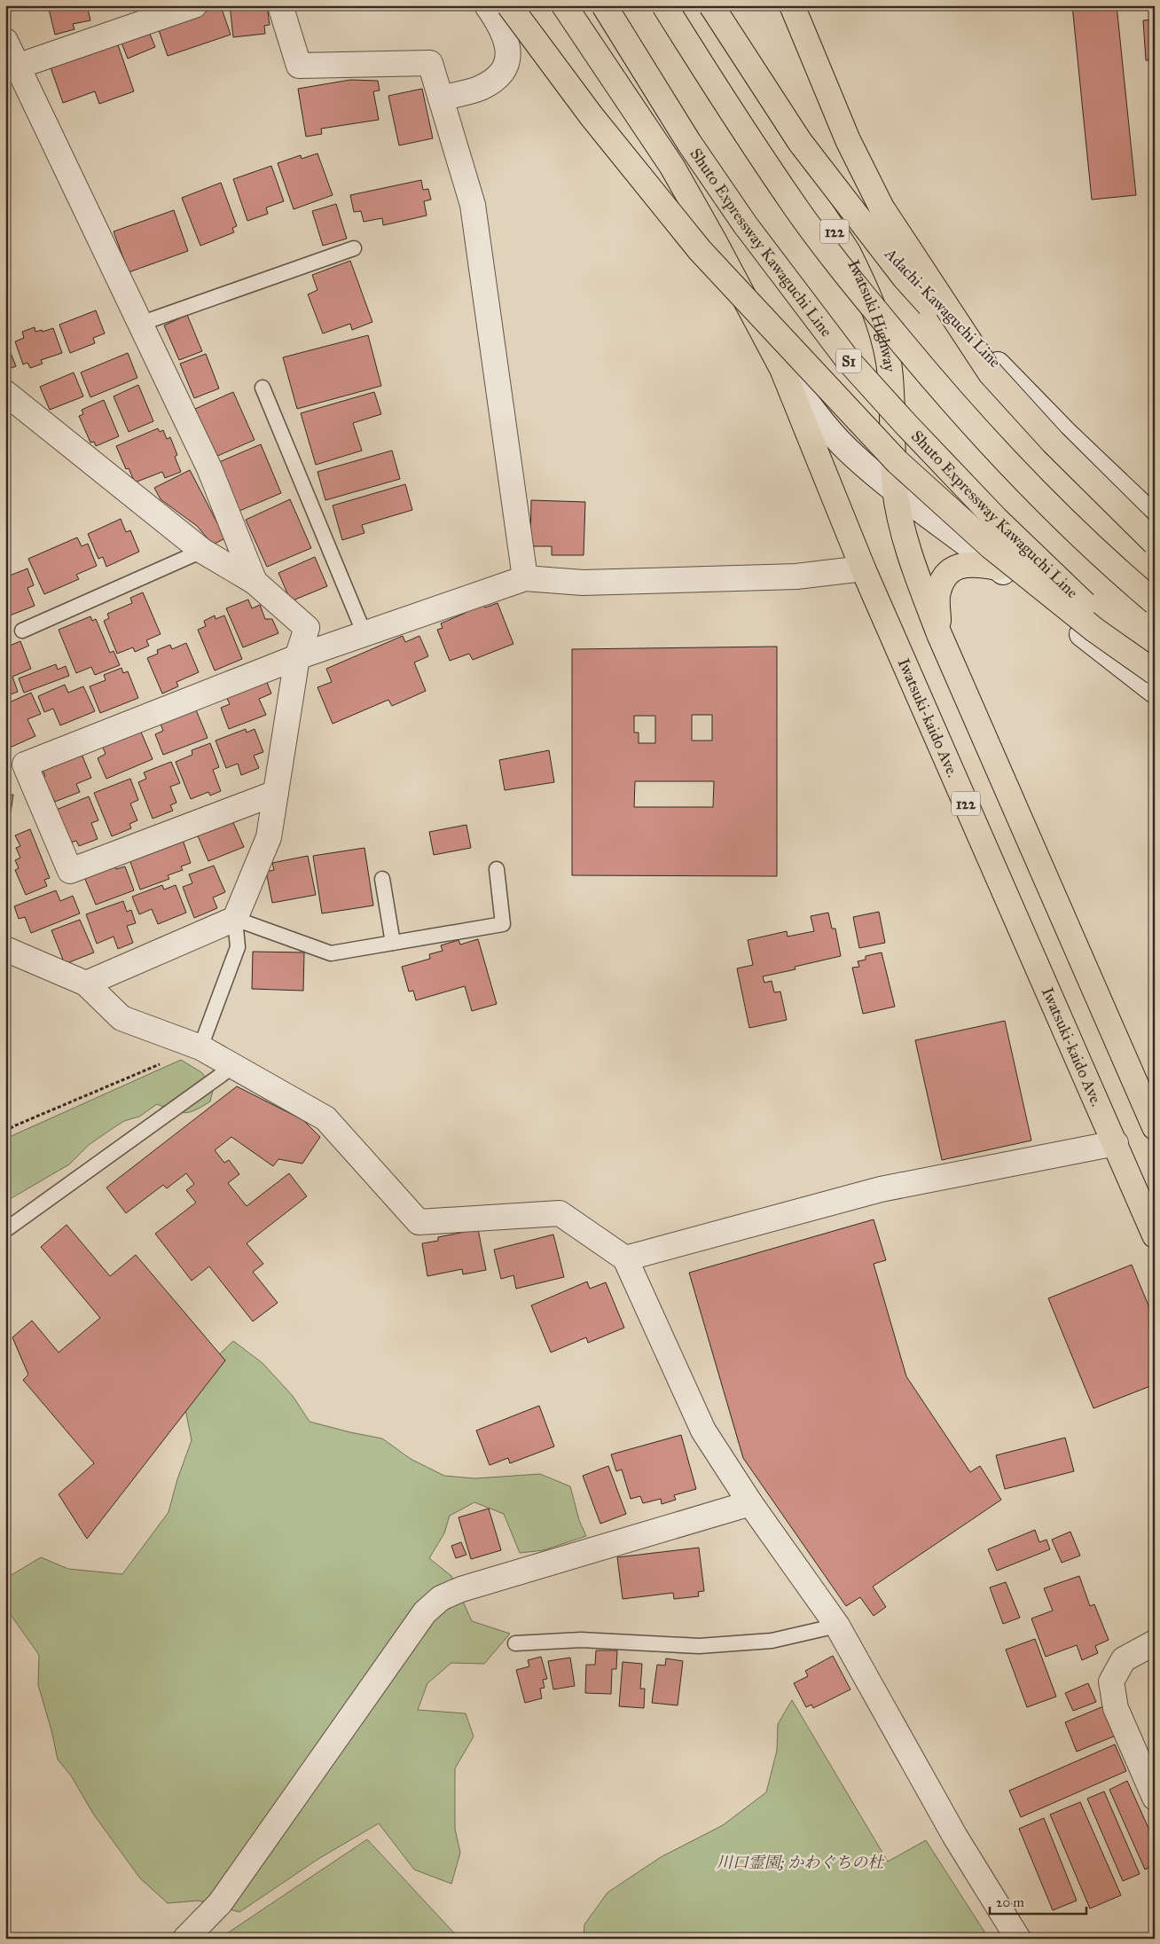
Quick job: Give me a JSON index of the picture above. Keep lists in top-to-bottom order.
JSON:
{
  "streets": {
    "highway": [
      "122",
      "Shuto Expressway Kawaguchi Line",
      "Iwatsuki Highway",
      "S1",
      "Iwatsuki-kaido Ave."
    ],
    "street": ["Adachi-Kawaguchi Line"]
  },
  "crossings": [
    ["122", "Iwatsuki Highway"],
    ["122", "Iwatsuki-kaido Ave."],
    ["Adachi-Kawaguchi Line", "Iwatsuki Highway"]
  ],
  "parks": ["川口霊園; かわぐちの杜"],
  "scale_bar": "20 m"
}
